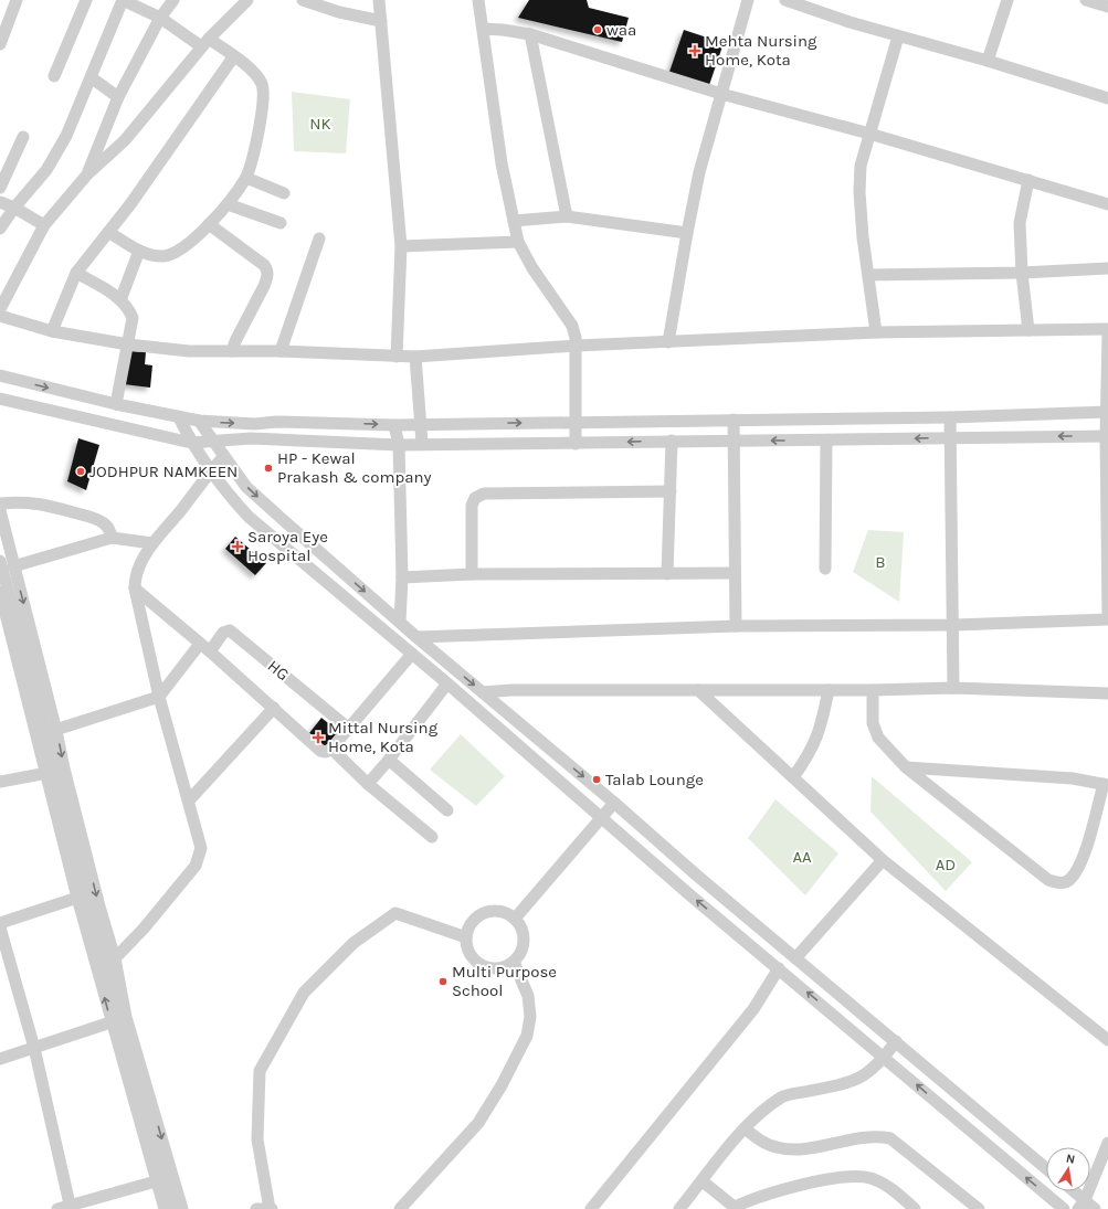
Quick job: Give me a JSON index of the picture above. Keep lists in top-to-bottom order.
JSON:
{
  "streets": {
    "street": ["HG"]
  },
  "parks": [
    "NK",
    "B",
    "AA",
    "AD"
  ],
  "places": {
    "other": [
      "waa",
      "HP - Kewal Prakash & company",
      "JODHPUR NAMKEEN",
      "Talab Lounge",
      "Multi Purpose School"
    ],
    "health": ["Mehta Nursing Home, Kota", "Saroya Eye Hospital", "Mittal Nursing Home, Kota"]
  },
  "north": "top"
}
